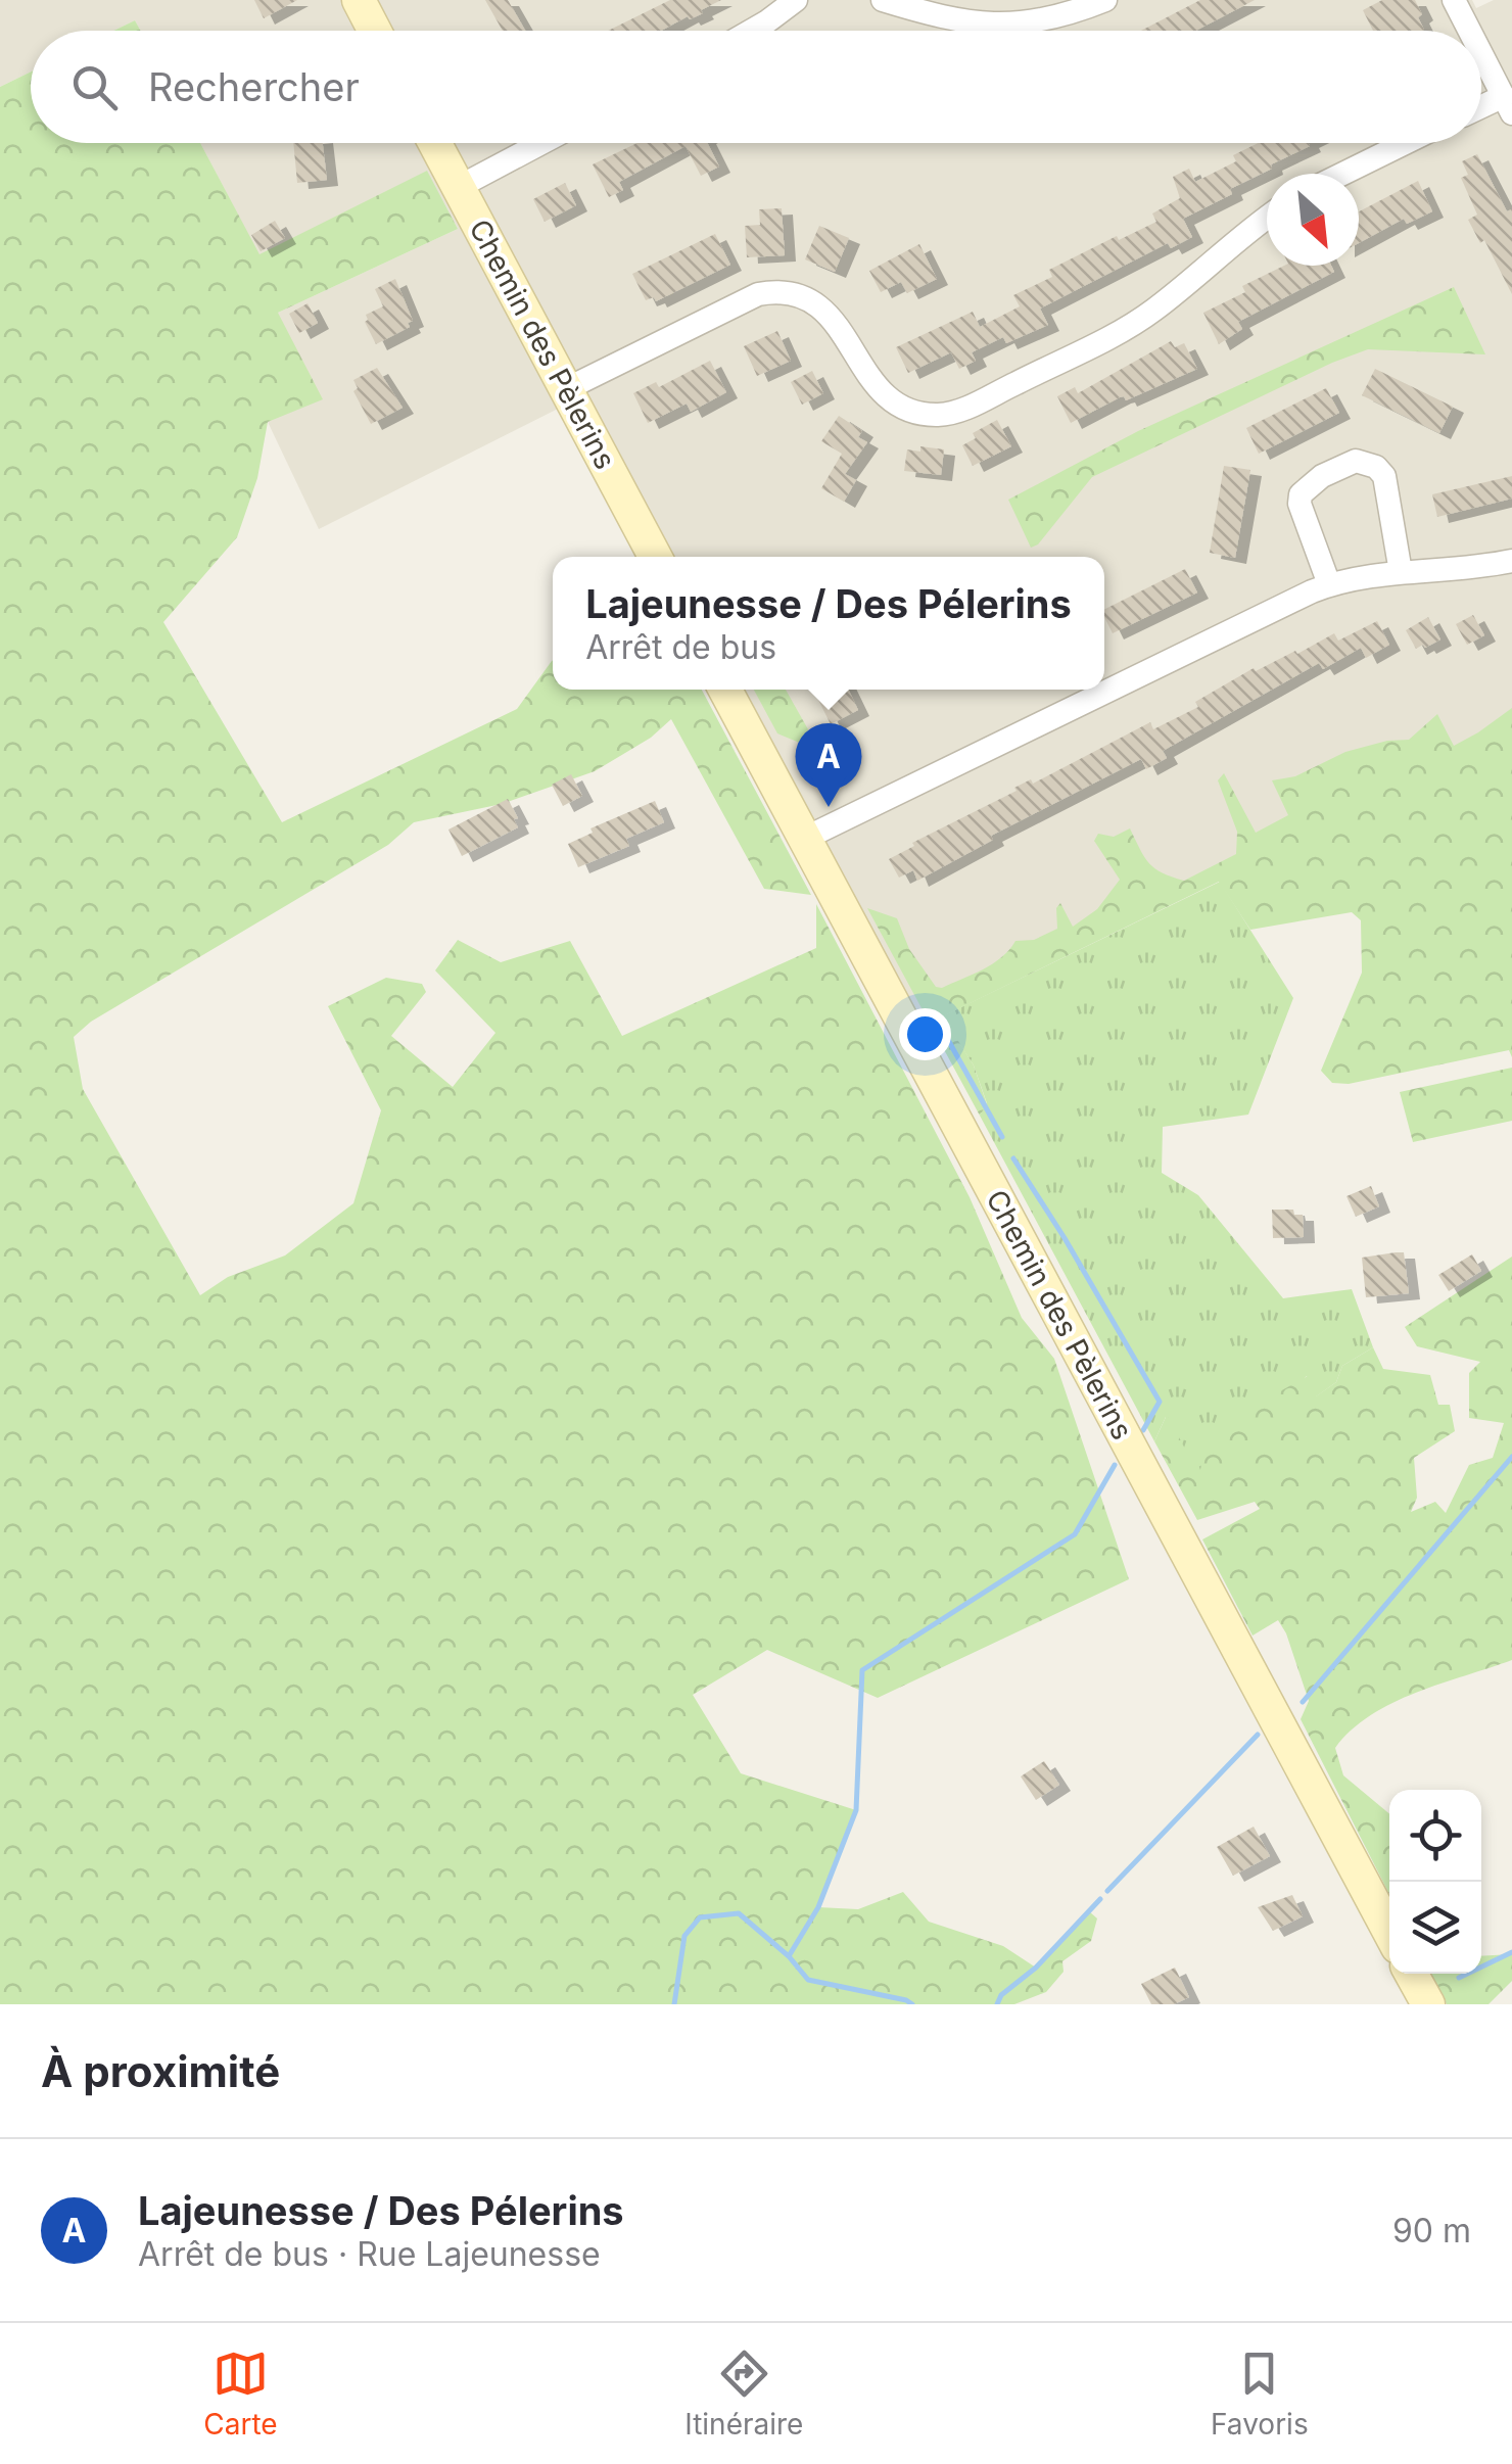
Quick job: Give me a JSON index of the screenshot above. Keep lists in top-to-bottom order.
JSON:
{
  "streets": {
    "street": ["Chemin des Pèlerins"]
  },
  "north": "bottom right",
  "page": {
    "search": "Rechercher",
    "popup": ["Lajeunesse / Des Pélerins", "Arrêt de bus"],
    "pins": "A",
    "heading": "À proximité",
    "list": [
      {
        "mark": "A",
        "name": "Lajeunesse / Des Pélerins",
        "note": "Arrêt de bus · Rue Lajeunesse",
        "value": "90 m"
      }
    ],
    "nav": ["Carte", "Itinéraire", "Favoris"]
  }
}
